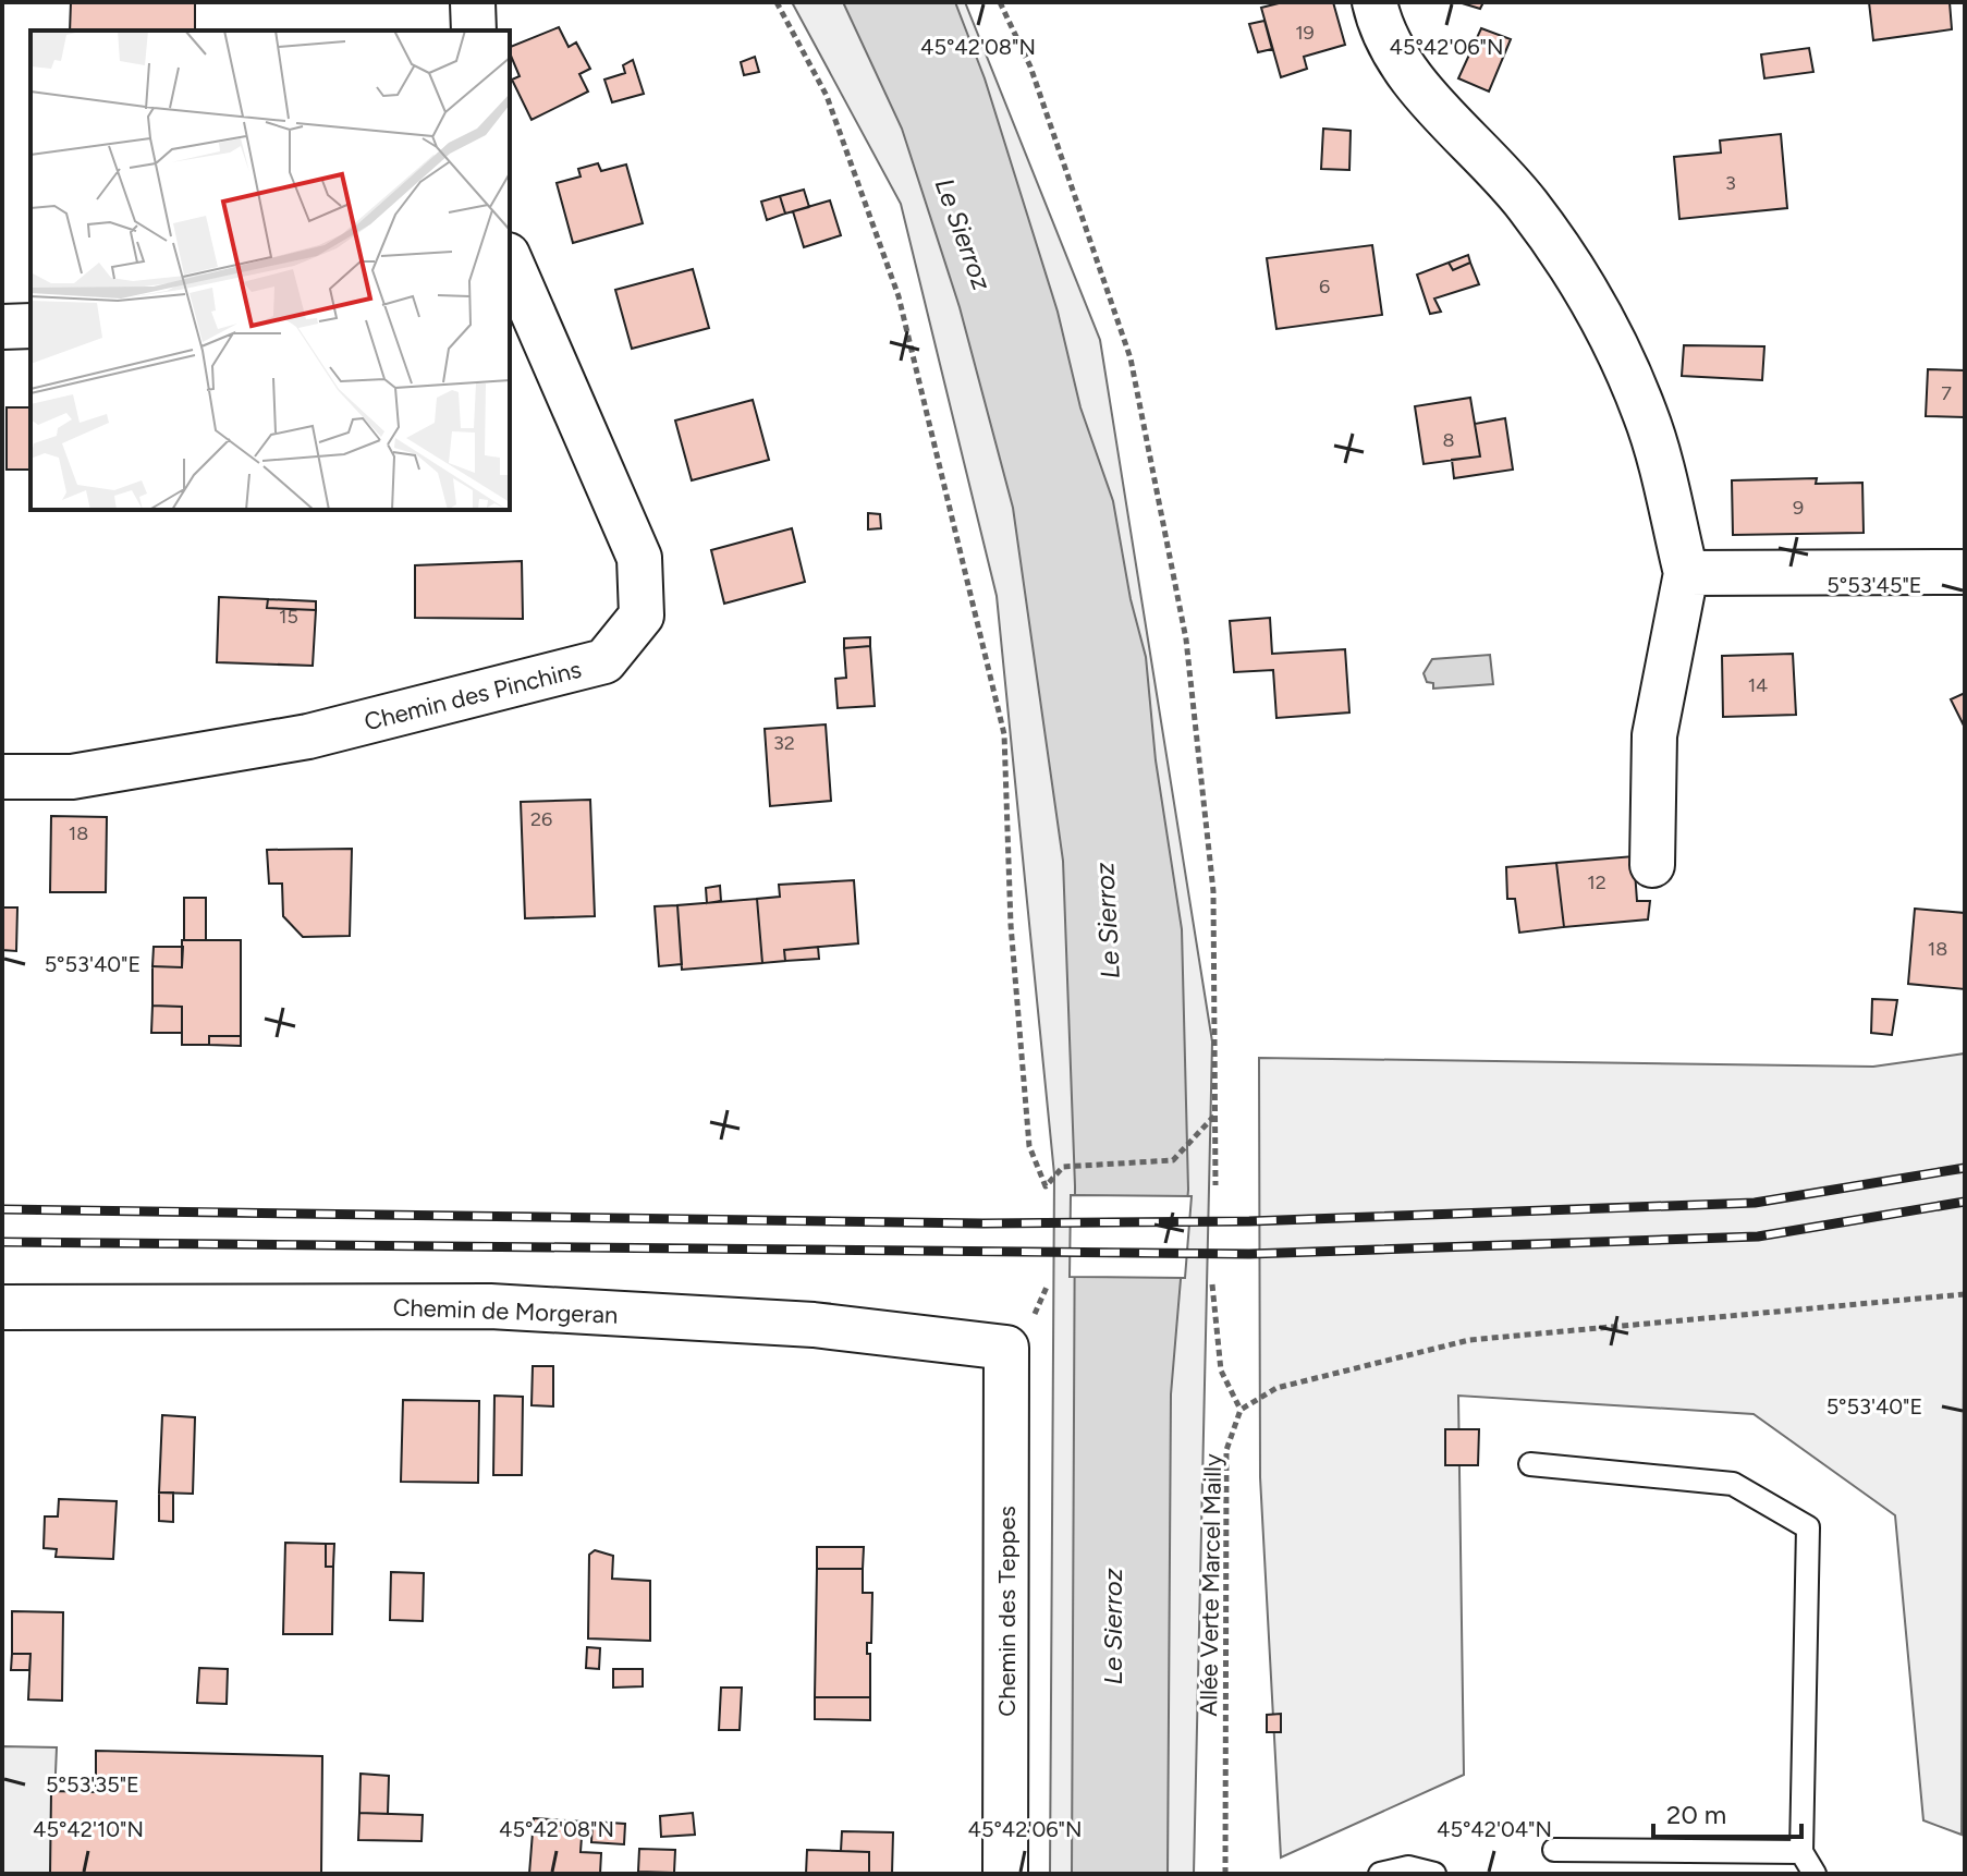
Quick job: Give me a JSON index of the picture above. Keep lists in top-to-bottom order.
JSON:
{
  "streets": {
    "street": ["Chemin des Pinchins", "Chemin de Morgeran", "Chemin des Teppes"],
    "path": ["Allée Verte Marcel Mailly"]
  },
  "crossings": [
    ["Chemin de Morgeran", "Chemin des Teppes"]
  ],
  "water": ["Le Sierroz"],
  "house_numbers": [
    "19",
    "3",
    "6",
    "7",
    "8",
    "9",
    "15",
    "14",
    "32",
    "26",
    "18",
    "12",
    "18"
  ],
  "scale_bar": "20 m",
  "coordinates": [
    "45°42'08\"N",
    "45°42'06\"N",
    "5°53'45\"E",
    "5°53'40\"E",
    "5°53'35\"E",
    "45°42'10\"N",
    "45°42'04\"N"
  ]
}
